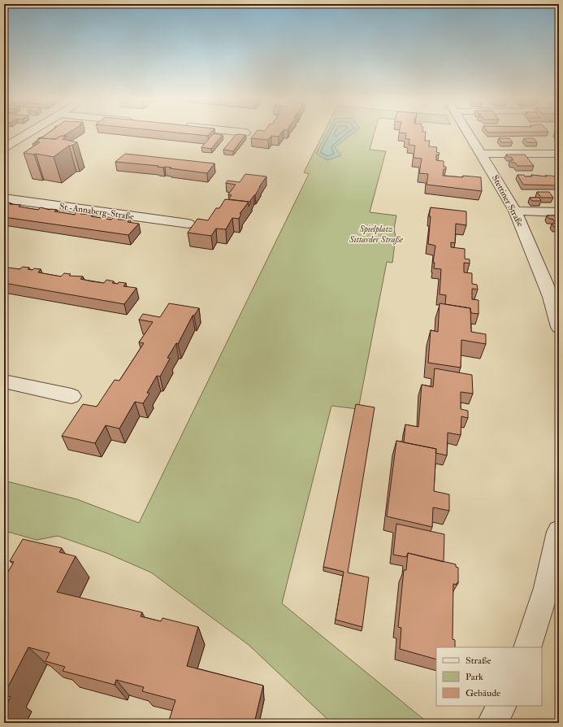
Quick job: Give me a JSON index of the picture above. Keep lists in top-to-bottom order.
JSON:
{
  "streets": {
    "street": ["Stettiner Straße", "St.-Annaberg-Straße"]
  },
  "parks": ["Spielplatz Sittarder Straße"],
  "legend": ["Straße", "Park", "Gebäude"]
}
